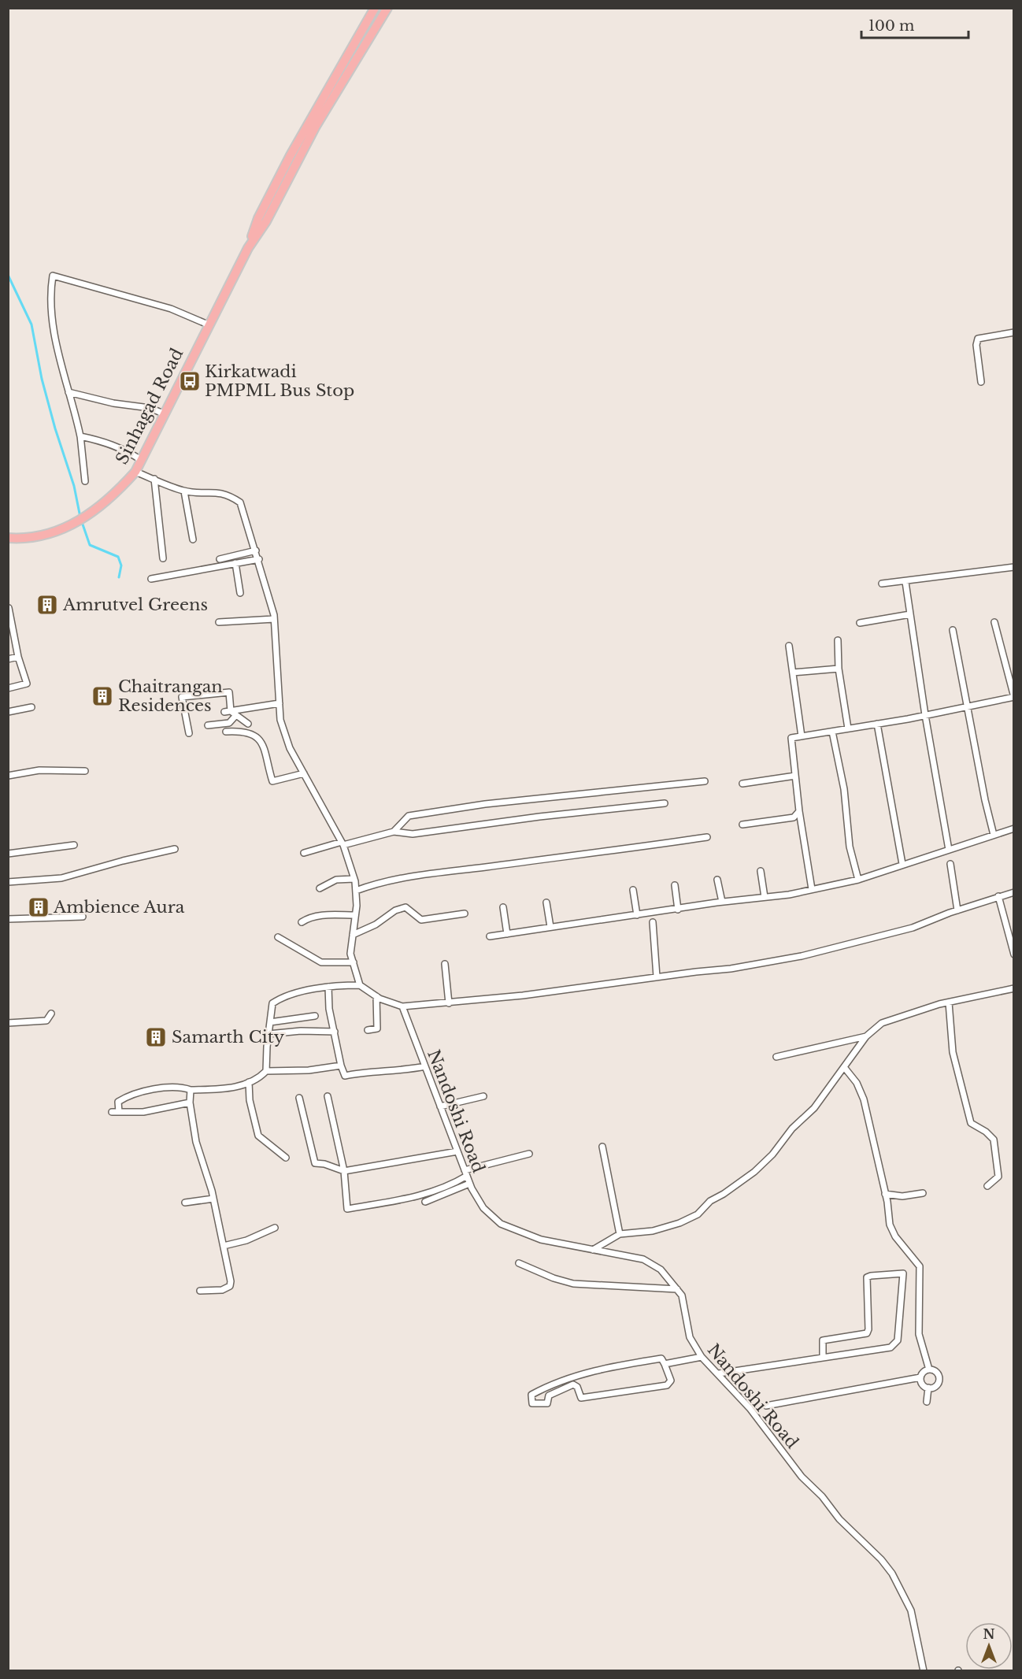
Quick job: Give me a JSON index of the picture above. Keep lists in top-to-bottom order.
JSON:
{
  "streets": {
    "main road": ["Sinhagad Road"],
    "street": ["Nandoshi Road"]
  },
  "places": {
    "bus stop": ["Kirkatwadi PMPML Bus Stop"],
    "building": [
      "Amrutvel Greens",
      "Chaitrangan Residences",
      "Ambience Aura",
      "Samarth City"
    ]
  },
  "scale_bar": "100 m",
  "north": "top"
}
